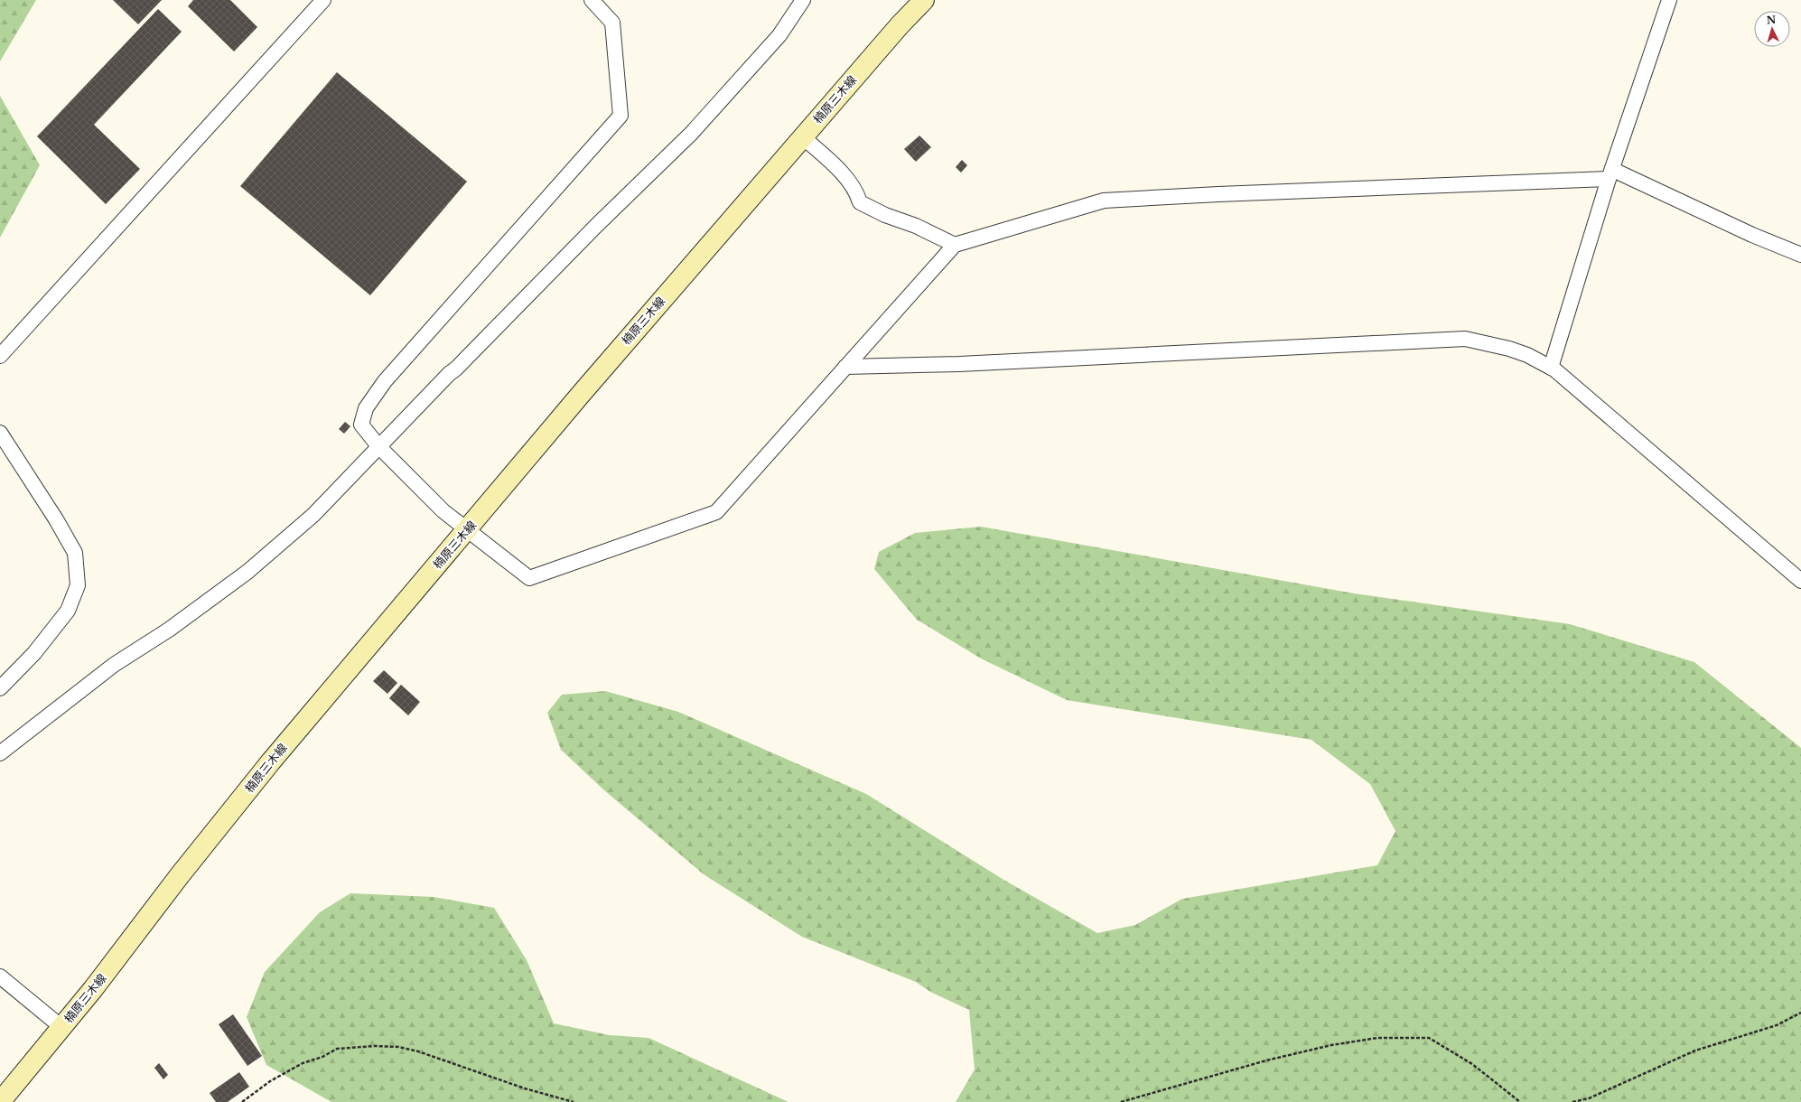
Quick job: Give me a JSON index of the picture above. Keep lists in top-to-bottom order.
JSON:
{
  "streets": {
    "main road": ["楠原三木線"]
  },
  "north": "top"
}
